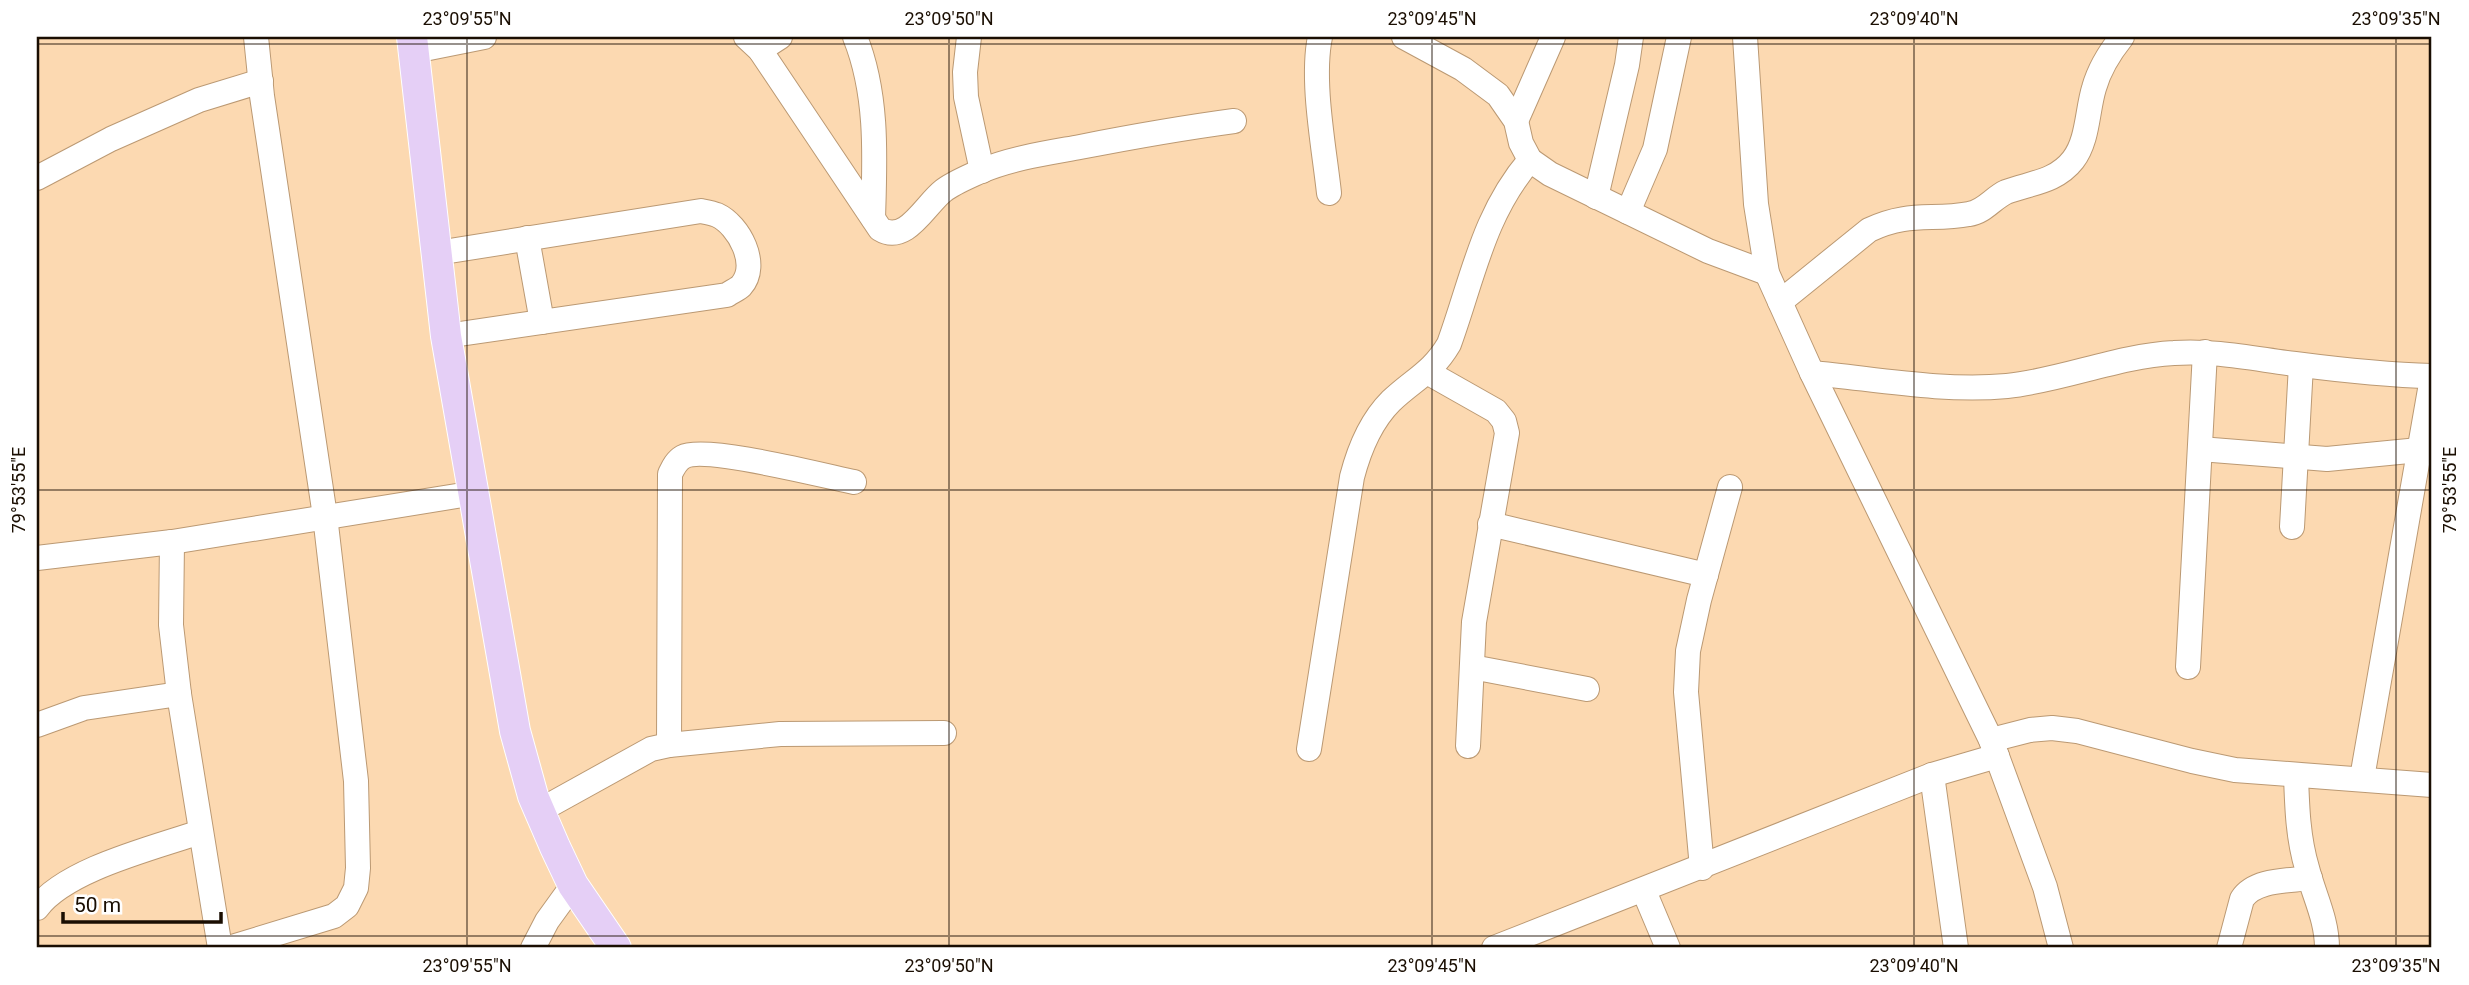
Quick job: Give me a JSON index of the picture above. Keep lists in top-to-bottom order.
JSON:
{
  "scale_bar": "50 m",
  "coordinates": [
    "23°09'55\"N",
    "23°09'50\"N",
    "23°09'45\"N",
    "23°09'40\"N",
    "23°09'35\"N",
    "79°53'55\"E"
  ]
}
